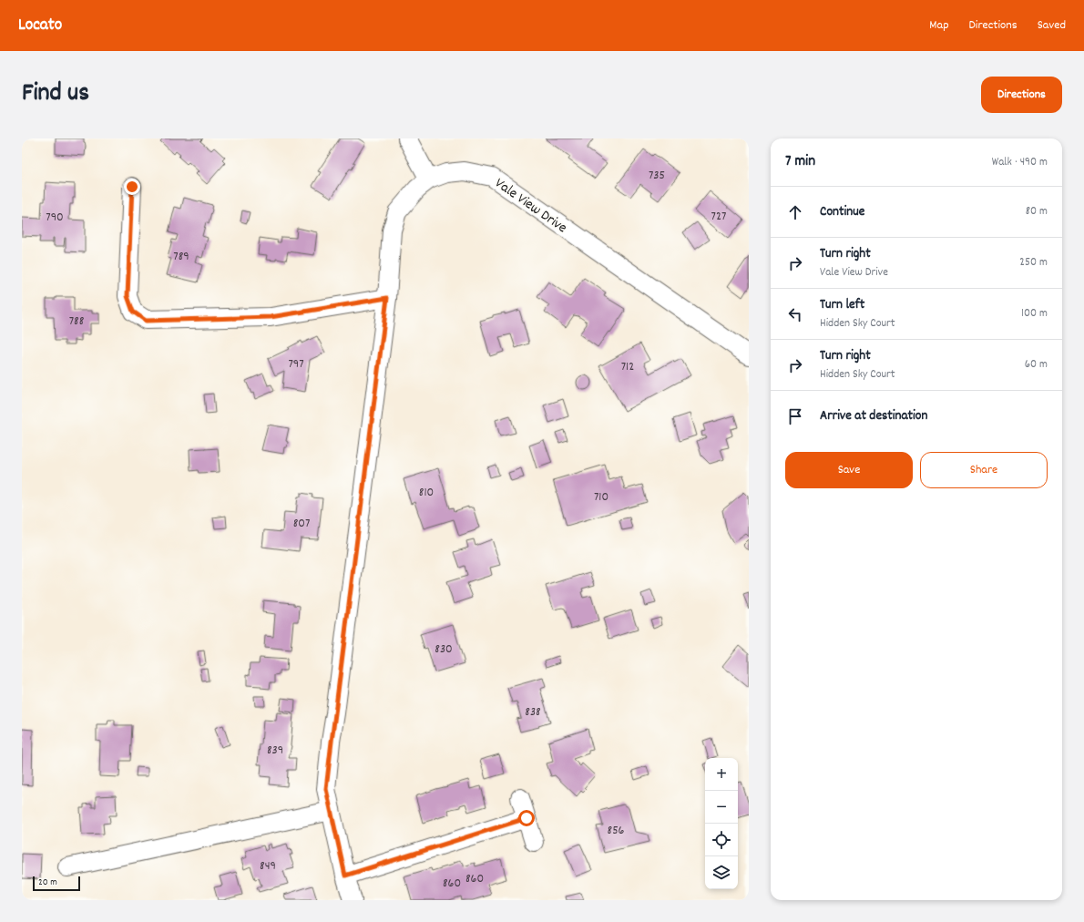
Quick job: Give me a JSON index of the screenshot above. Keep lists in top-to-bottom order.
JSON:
{
  "streets": {
    "street": ["Vale View Drive"]
  },
  "house_numbers": [
    "735",
    "727",
    "790",
    "789",
    "788",
    "797",
    "712",
    "810",
    "710",
    "807",
    "830",
    "838",
    "839",
    "856",
    "849",
    "860",
    "860"
  ],
  "scale_bar": "20 m",
  "page": {
    "header": "Locato",
    "nav": ["Map", "Directions", "Saved"],
    "title": "Find us",
    "buttons": [
      "Directions",
      ["Save", "Share"]
    ],
    "heading": ["7 min", "Walk · 490 m"],
    "list": [
      ["Continue", "80 m"],
      ["Turn right", "Vale View Drive", "250 m"],
      ["Turn left", "Hidden Sky Court", "100 m"],
      ["Turn right", "Hidden Sky Court", "60 m"],
      "Arrive at destination"
    ],
    "map_buttons": ["+", "−"],
    "scale": "20 m"
  }
}
